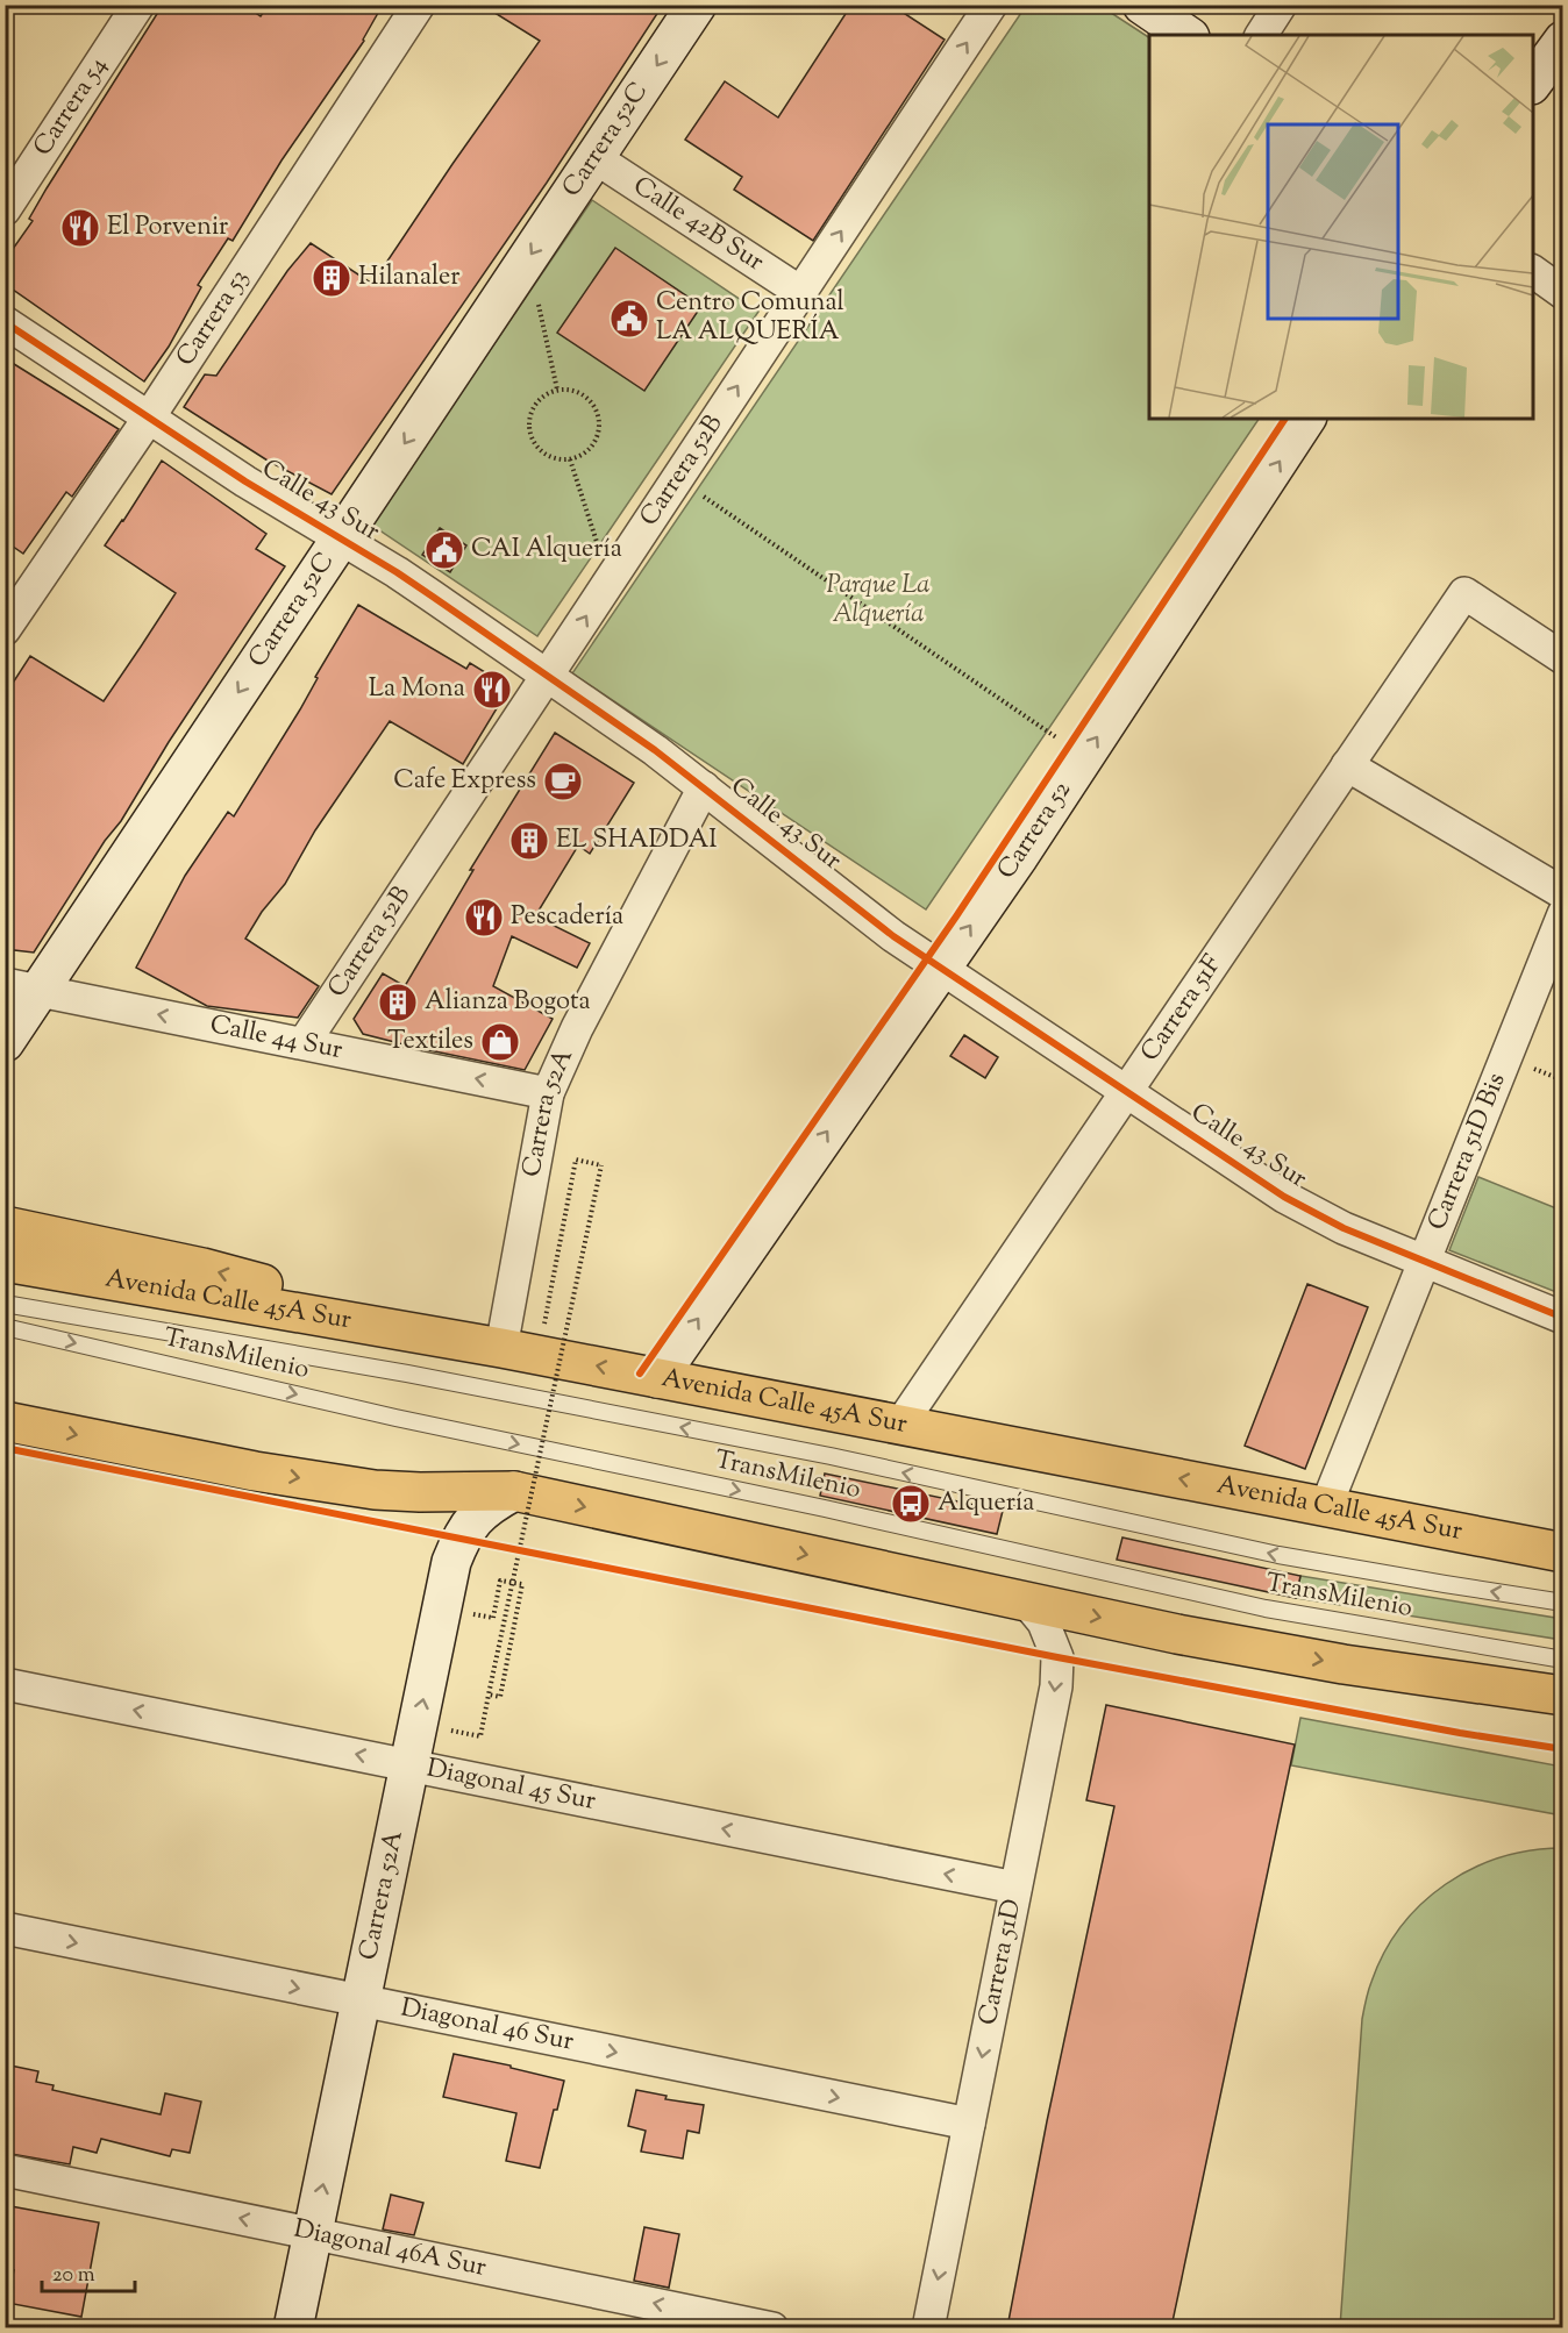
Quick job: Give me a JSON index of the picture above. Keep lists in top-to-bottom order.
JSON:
{
  "streets": {
    "highway": ["Avenida Calle 45A Sur"],
    "street": [
      "Carrera 54",
      "Carrera 52C",
      "Calle 42B Sur",
      "Carrera 53",
      "Carrera 52B",
      "Calle 43 Sur",
      "Carrera 52",
      "Carrera 51F",
      "Calle 44 Sur",
      "Carrera 52A",
      "Carrera 51D Bis",
      "Diagonal 45 Sur",
      "Carrera 51D",
      "Diagonal 46 Sur",
      "Diagonal 46A Sur"
    ],
    "lane": ["TransMilenio"]
  },
  "crossings": [
    ["Carrera 52C", "Calle 42B Sur"],
    ["Carrera 52C", "Calle 43 Sur"],
    ["Carrera 52C", "Calle 44 Sur"],
    ["Calle 42B Sur", "Carrera 52B"],
    ["Carrera 53", "Calle 43 Sur"],
    ["Carrera 52B", "Calle 43 Sur"],
    ["Carrera 52B", "Calle 44 Sur"],
    ["Calle 43 Sur", "Carrera 52"],
    ["Calle 43 Sur", "Carrera 51F"],
    ["Calle 43 Sur", "Carrera 52A"],
    ["Calle 43 Sur", "Carrera 51D Bis"],
    ["Carrera 52", "Avenida Calle 45A Sur"],
    ["Carrera 51F", "Avenida Calle 45A Sur"],
    ["Calle 44 Sur", "Carrera 52A"],
    ["Carrera 52A", "Avenida Calle 45A Sur"],
    ["Carrera 52A", "Diagonal 45 Sur"],
    ["Carrera 52A", "Diagonal 46 Sur"],
    ["Carrera 52A", "Diagonal 46A Sur"],
    ["Carrera 51D Bis", "Avenida Calle 45A Sur"],
    ["Diagonal 45 Sur", "Carrera 51D"],
    ["Carrera 51D", "Diagonal 46 Sur"]
  ],
  "one_way": [
    "Carrera 52C",
    "Carrera 52B",
    "Carrera 52",
    "Calle 44 Sur",
    "Carrera 52A",
    "Diagonal 45 Sur",
    "Carrera 51D",
    "Diagonal 46 Sur",
    "Diagonal 46A Sur"
  ],
  "parks": ["Parque La Alquería"],
  "places": {
    "restaurant": ["El Porvenir", "La Mona", "Pescadería"],
    "building": ["Hilanaler", "EL SHADDAI", "Alianza Bogota"],
    "public building": ["Centro Comunal LA ALQUERÍA", "CAI Alquería"],
    "cafe": ["Cafe Express"],
    "shop": ["Textiles"],
    "bus stop": ["Alquería"]
  },
  "scale_bar": "20 m"
}
